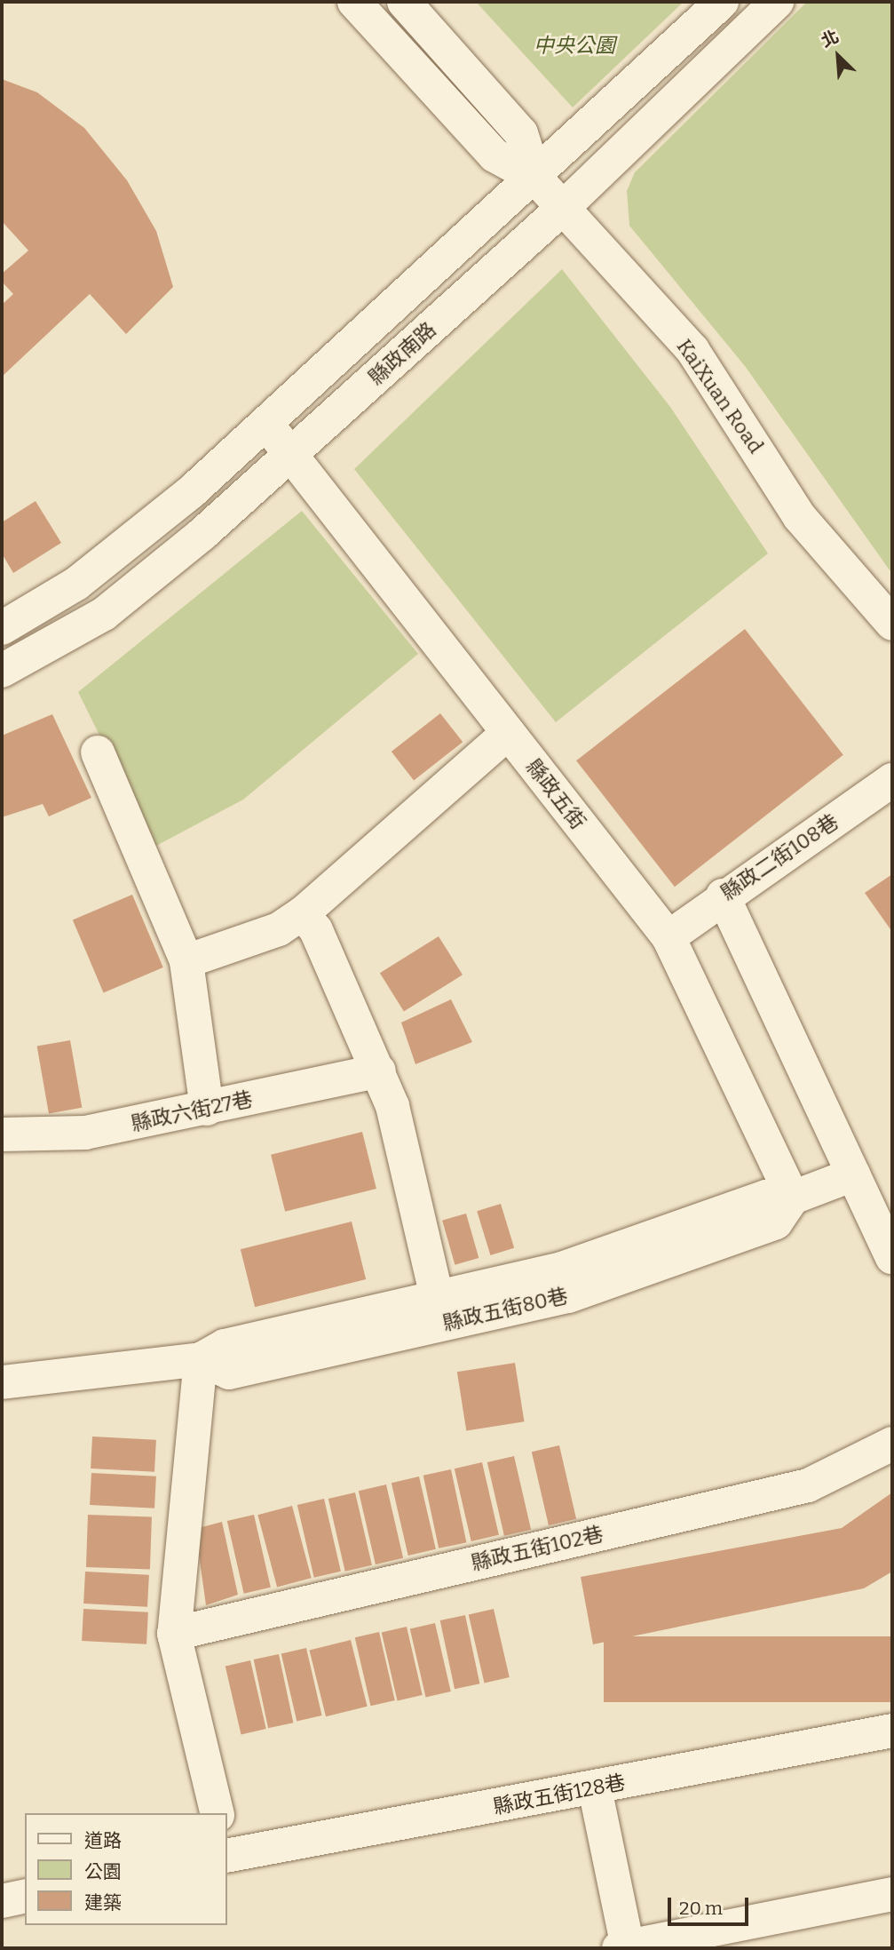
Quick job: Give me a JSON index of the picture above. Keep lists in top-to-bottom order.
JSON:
{
  "streets": {
    "street": [
      "縣政南路",
      "KaiXuan Road",
      "縣政五街",
      "縣政二街108巷",
      "縣政六街27巷",
      "縣政五街80巷",
      "縣政五街102巷",
      "縣政五街128巷"
    ]
  },
  "crossings": [
    ["縣政南路", "KaiXuan Road"],
    ["縣政南路", "縣政五街"],
    ["縣政五街", "縣政二街108巷"],
    ["縣政五街", "縣政五街80巷"]
  ],
  "parks": ["中央公園"],
  "legend": ["道路", "公園", "建築"],
  "scale_bar": "20 m",
  "north": "top left"
}
